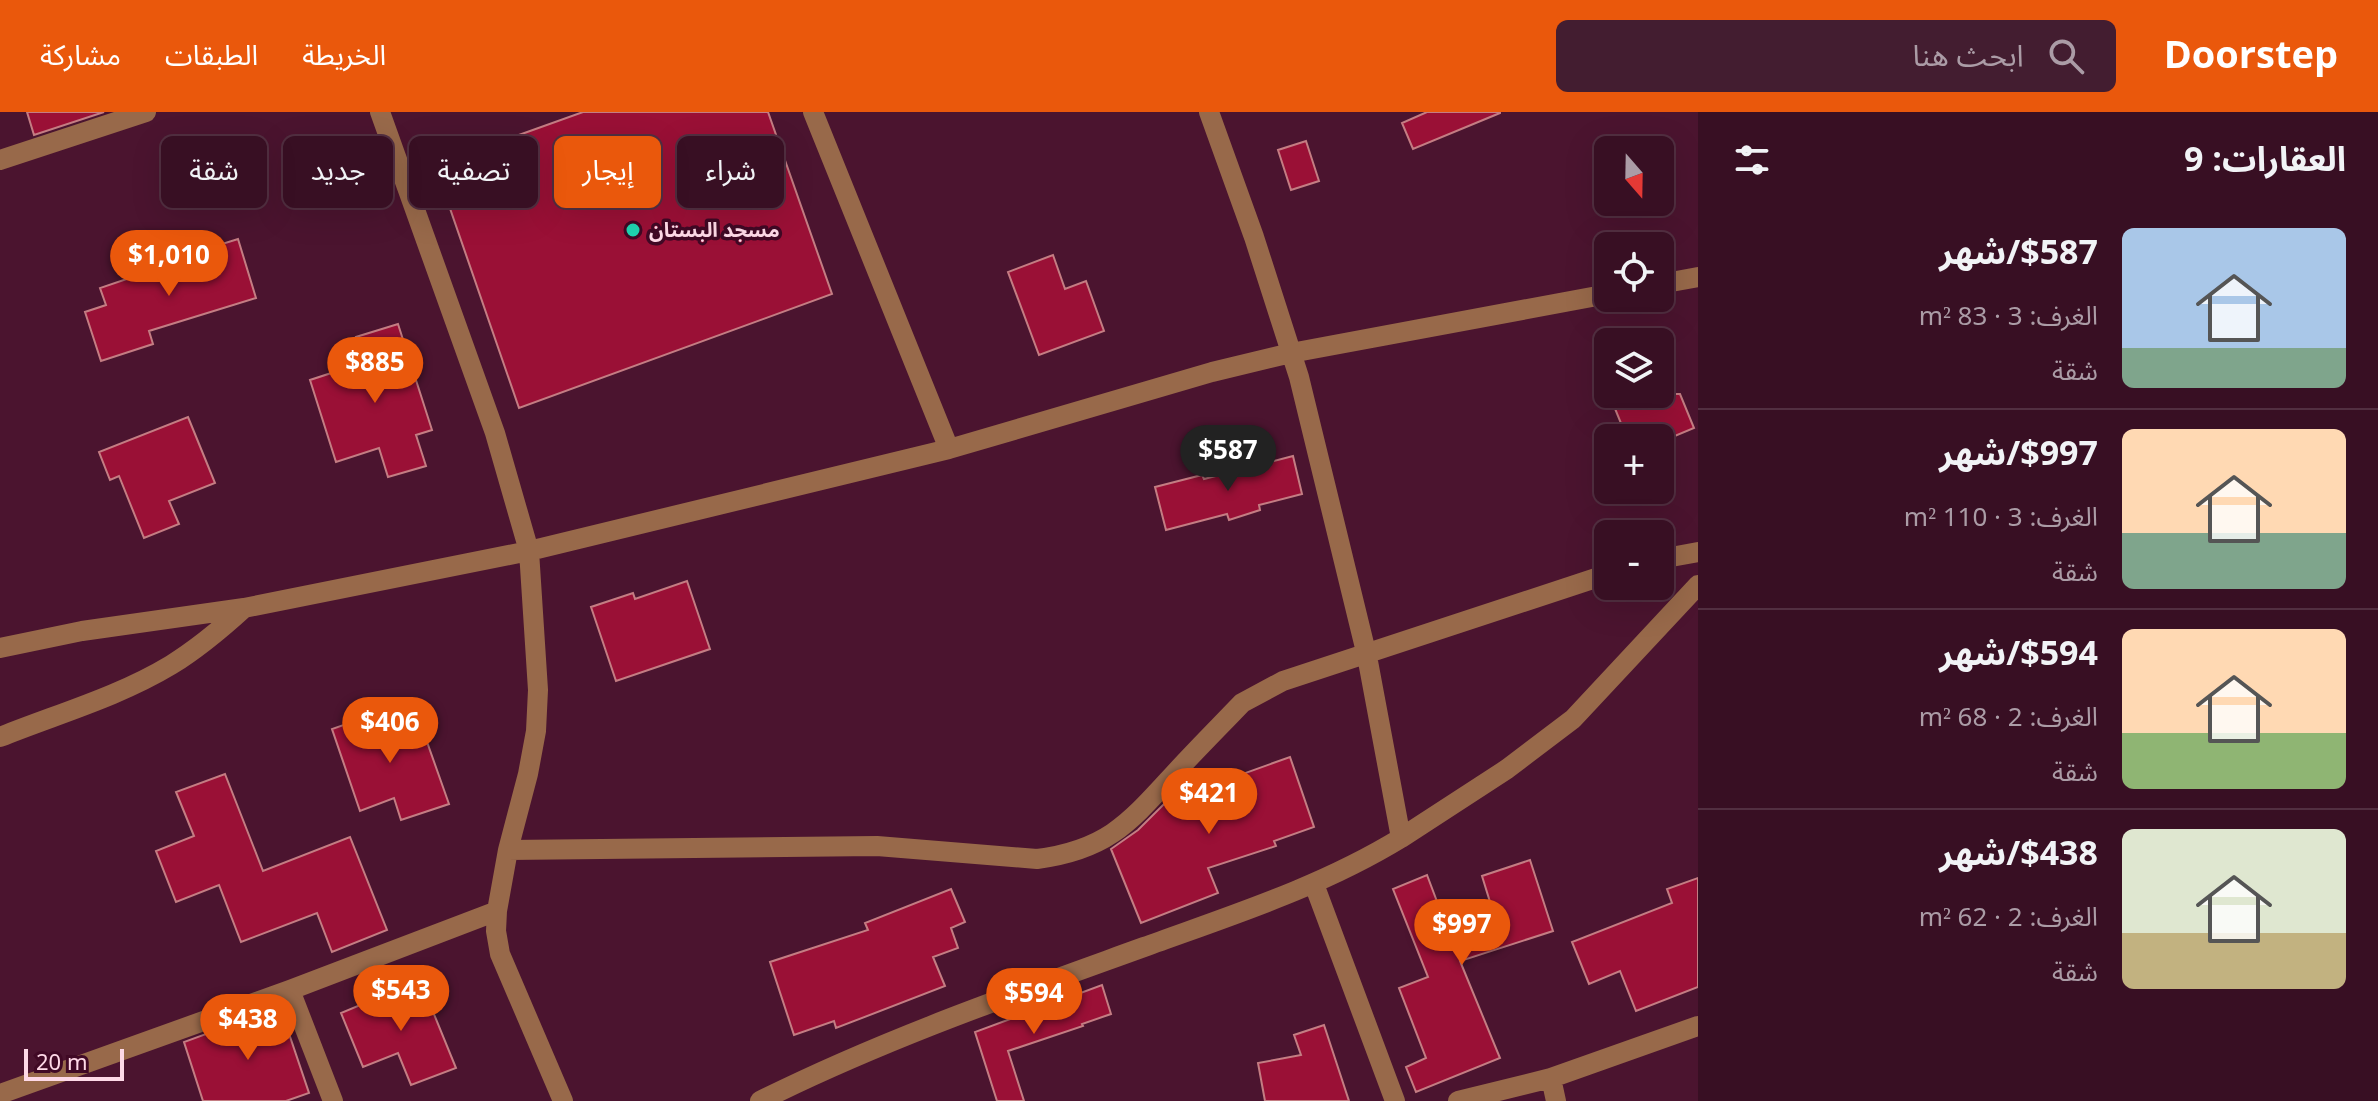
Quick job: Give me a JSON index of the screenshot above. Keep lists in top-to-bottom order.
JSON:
{
  "places": ["مسجد البستان"],
  "scale_bar": "20 m",
  "north": "bottom",
  "page": {
    "header": "Doorstep",
    "search": "ابحث هنا",
    "nav": ["الخريطة", "الطبقات", "مشاركة"],
    "heading": "العقارات: 9",
    "map_buttons": ["+", "−"],
    "chip": [
      "شراء",
      "إيجار",
      "تصفية",
      "جديد",
      "شقة"
    ],
    "list": [
      {
        "name": "$587/شهر",
        "note": "الغرف: 3 · 83 m² · شقة"
      },
      {
        "name": "$997/شهر",
        "note": "الغرف: 3 · 110 m² · شقة"
      },
      {
        "name": "$594/شهر",
        "note": "الغرف: 2 · 68 m² · شقة"
      },
      {
        "name": "$438/شهر",
        "note": "الغرف: 2 · 62 m² · شقة"
      }
    ],
    "price": [
      "$1,010",
      "$885",
      "$587",
      "$406",
      "$421",
      "$997",
      "$543",
      "$594",
      "$438"
    ],
    "scale": "20 m"
  }
}
